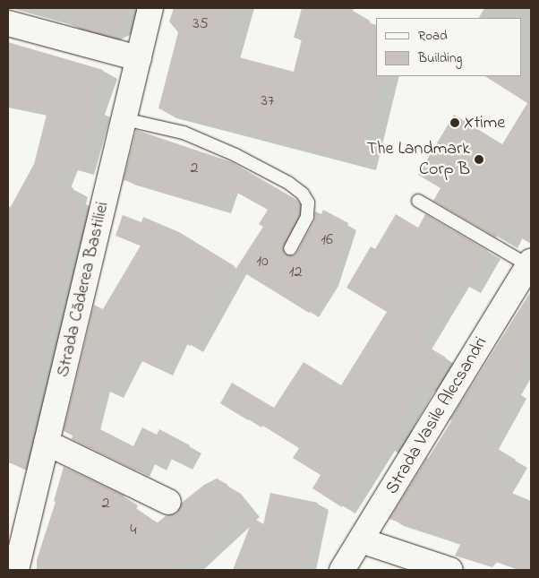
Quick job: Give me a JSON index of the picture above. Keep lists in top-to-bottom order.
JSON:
{
  "streets": {
    "street": ["Strada Căderea Bastiliei", "Strada Vasile Alecsandri"]
  },
  "places": ["Xtime", "The Landmark Corp B"],
  "house_numbers": [
    "35",
    "37",
    "2",
    "16",
    "10",
    "12",
    "2",
    "4"
  ],
  "legend": ["Road", "Building"]
}
